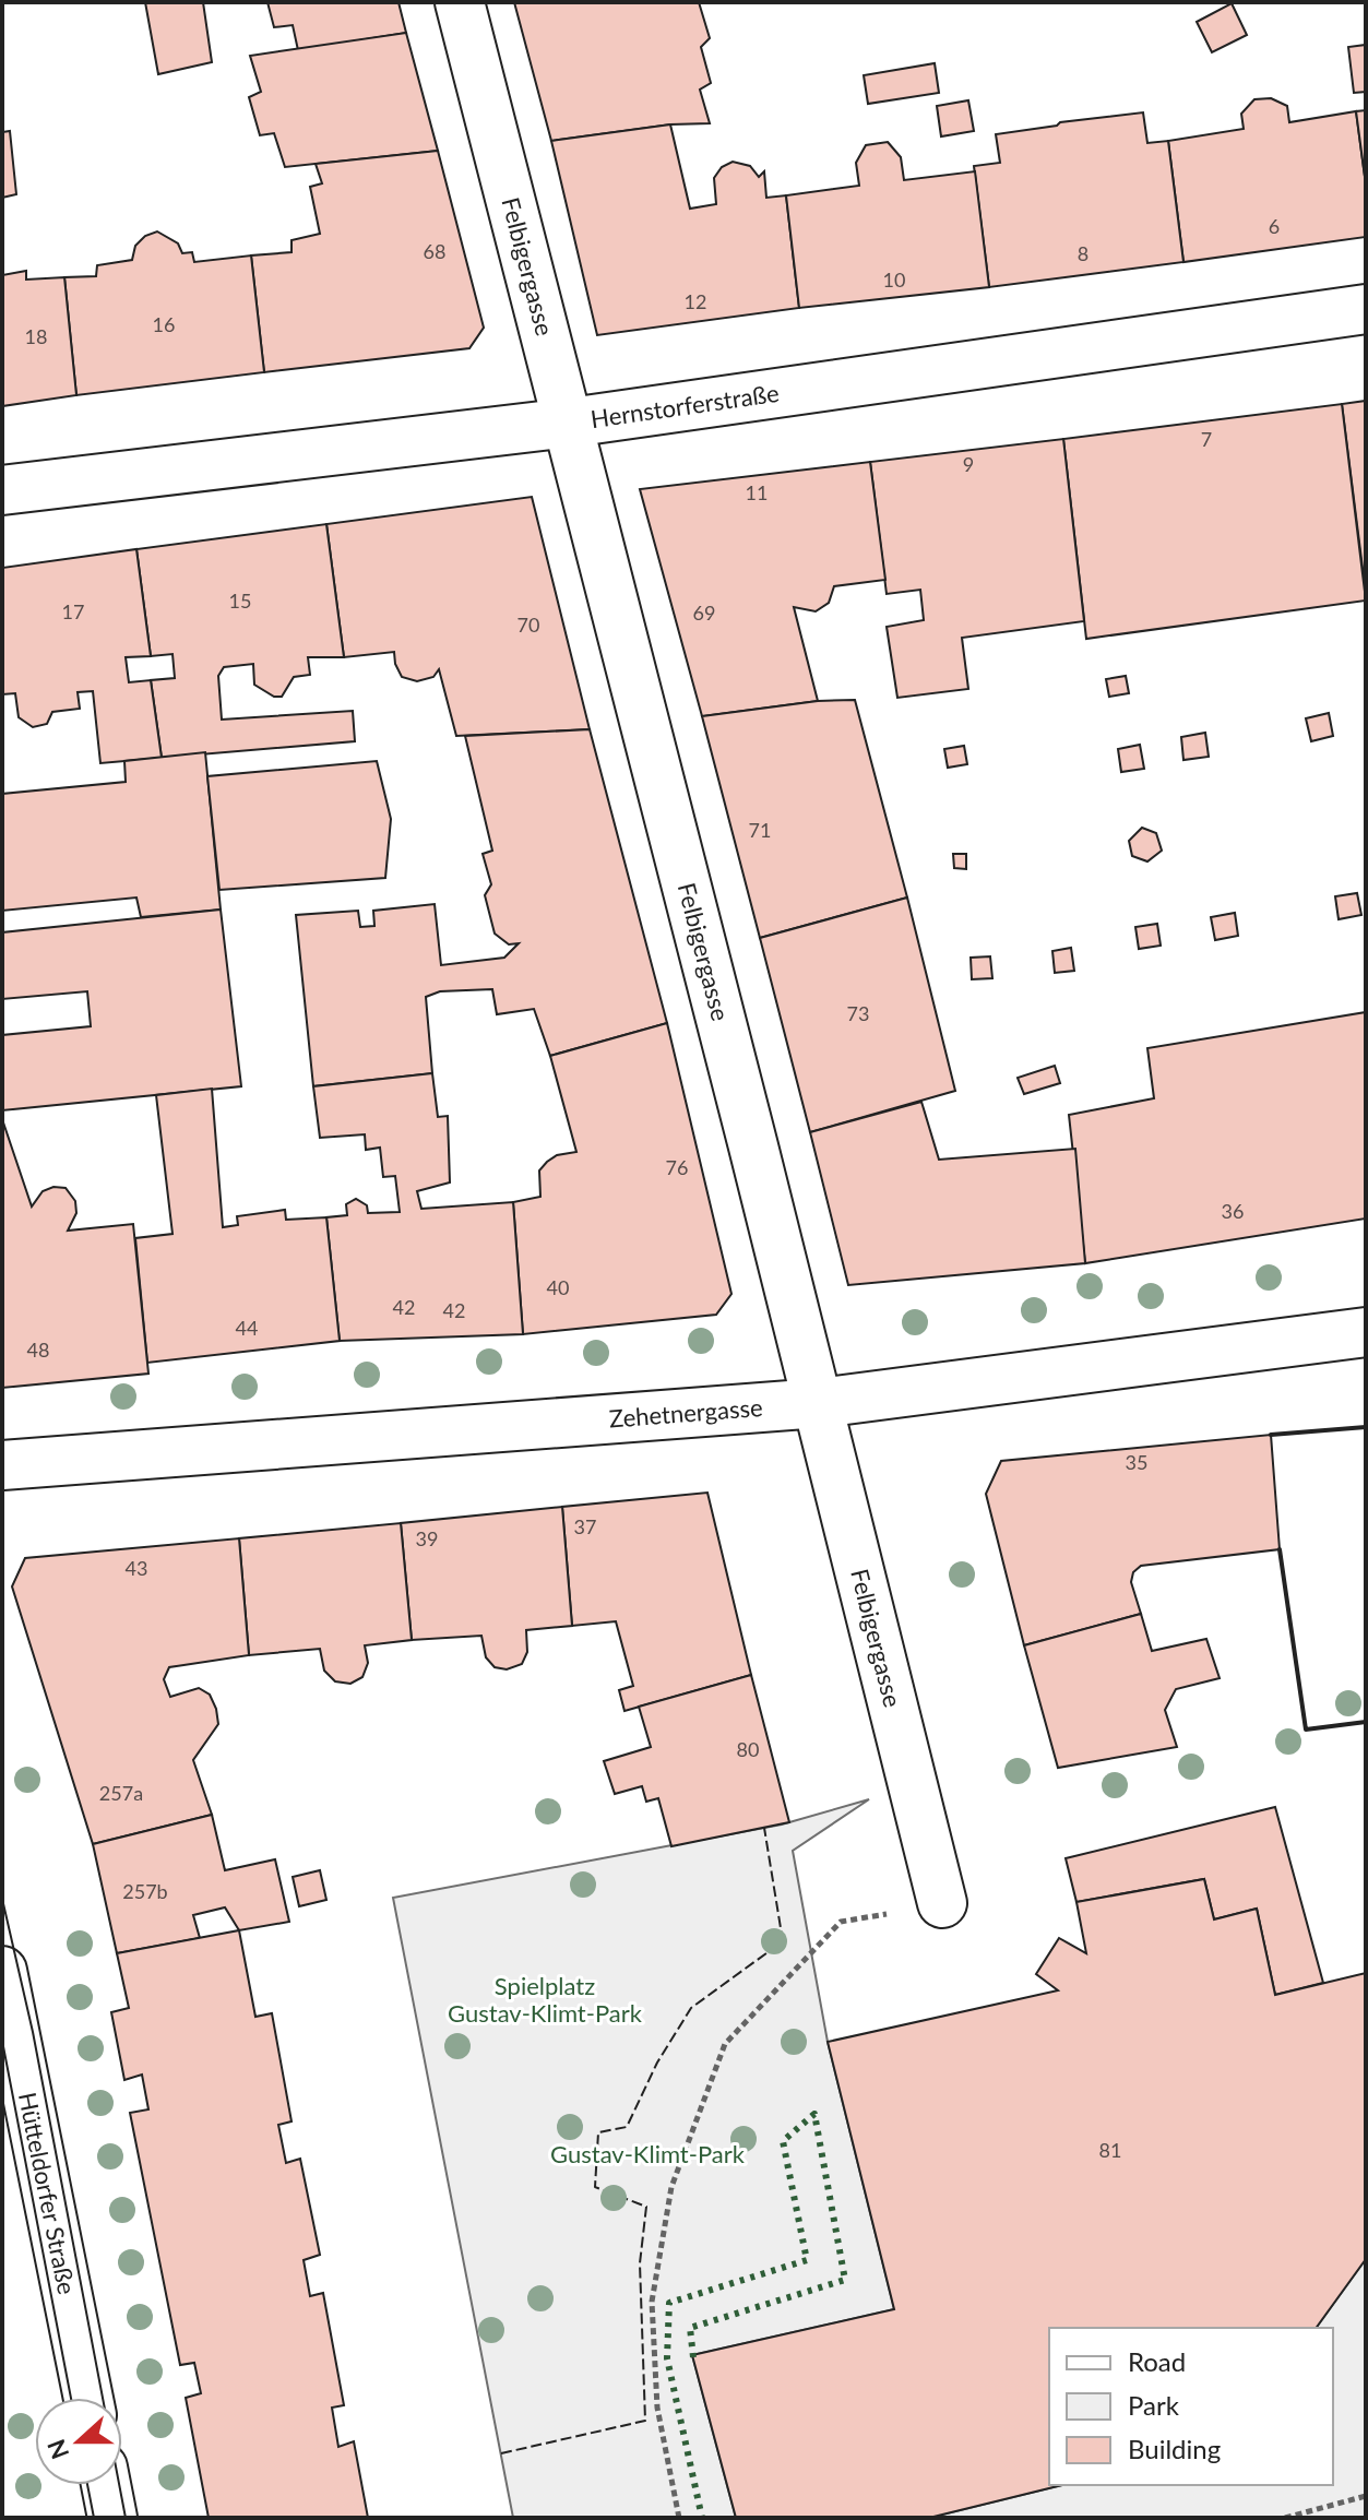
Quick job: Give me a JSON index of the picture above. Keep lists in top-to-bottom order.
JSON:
{
  "streets": {
    "street": [
      "Felbigergasse",
      "Hernstorferstraße",
      "Zehetnergasse",
      "Hütteldorfer Straße"
    ]
  },
  "crossings": [
    ["Felbigergasse", "Hernstorferstraße"],
    ["Felbigergasse", "Zehetnergasse"]
  ],
  "parks": ["Spielplatz Gustav-Klimt-Park", "Gustav-Klimt-Park"],
  "house_numbers": [
    "6",
    "68",
    "8",
    "10",
    "12",
    "16",
    "18",
    "7",
    "9",
    "11",
    "15",
    "17",
    "69",
    "70",
    "71",
    "73",
    "76",
    "36",
    "40",
    "42",
    "42",
    "44",
    "48",
    "35",
    "37",
    "39",
    "43",
    "80",
    "257a",
    "257b",
    "81"
  ],
  "legend": ["Road", "Park", "Building"],
  "north": "left"
}
